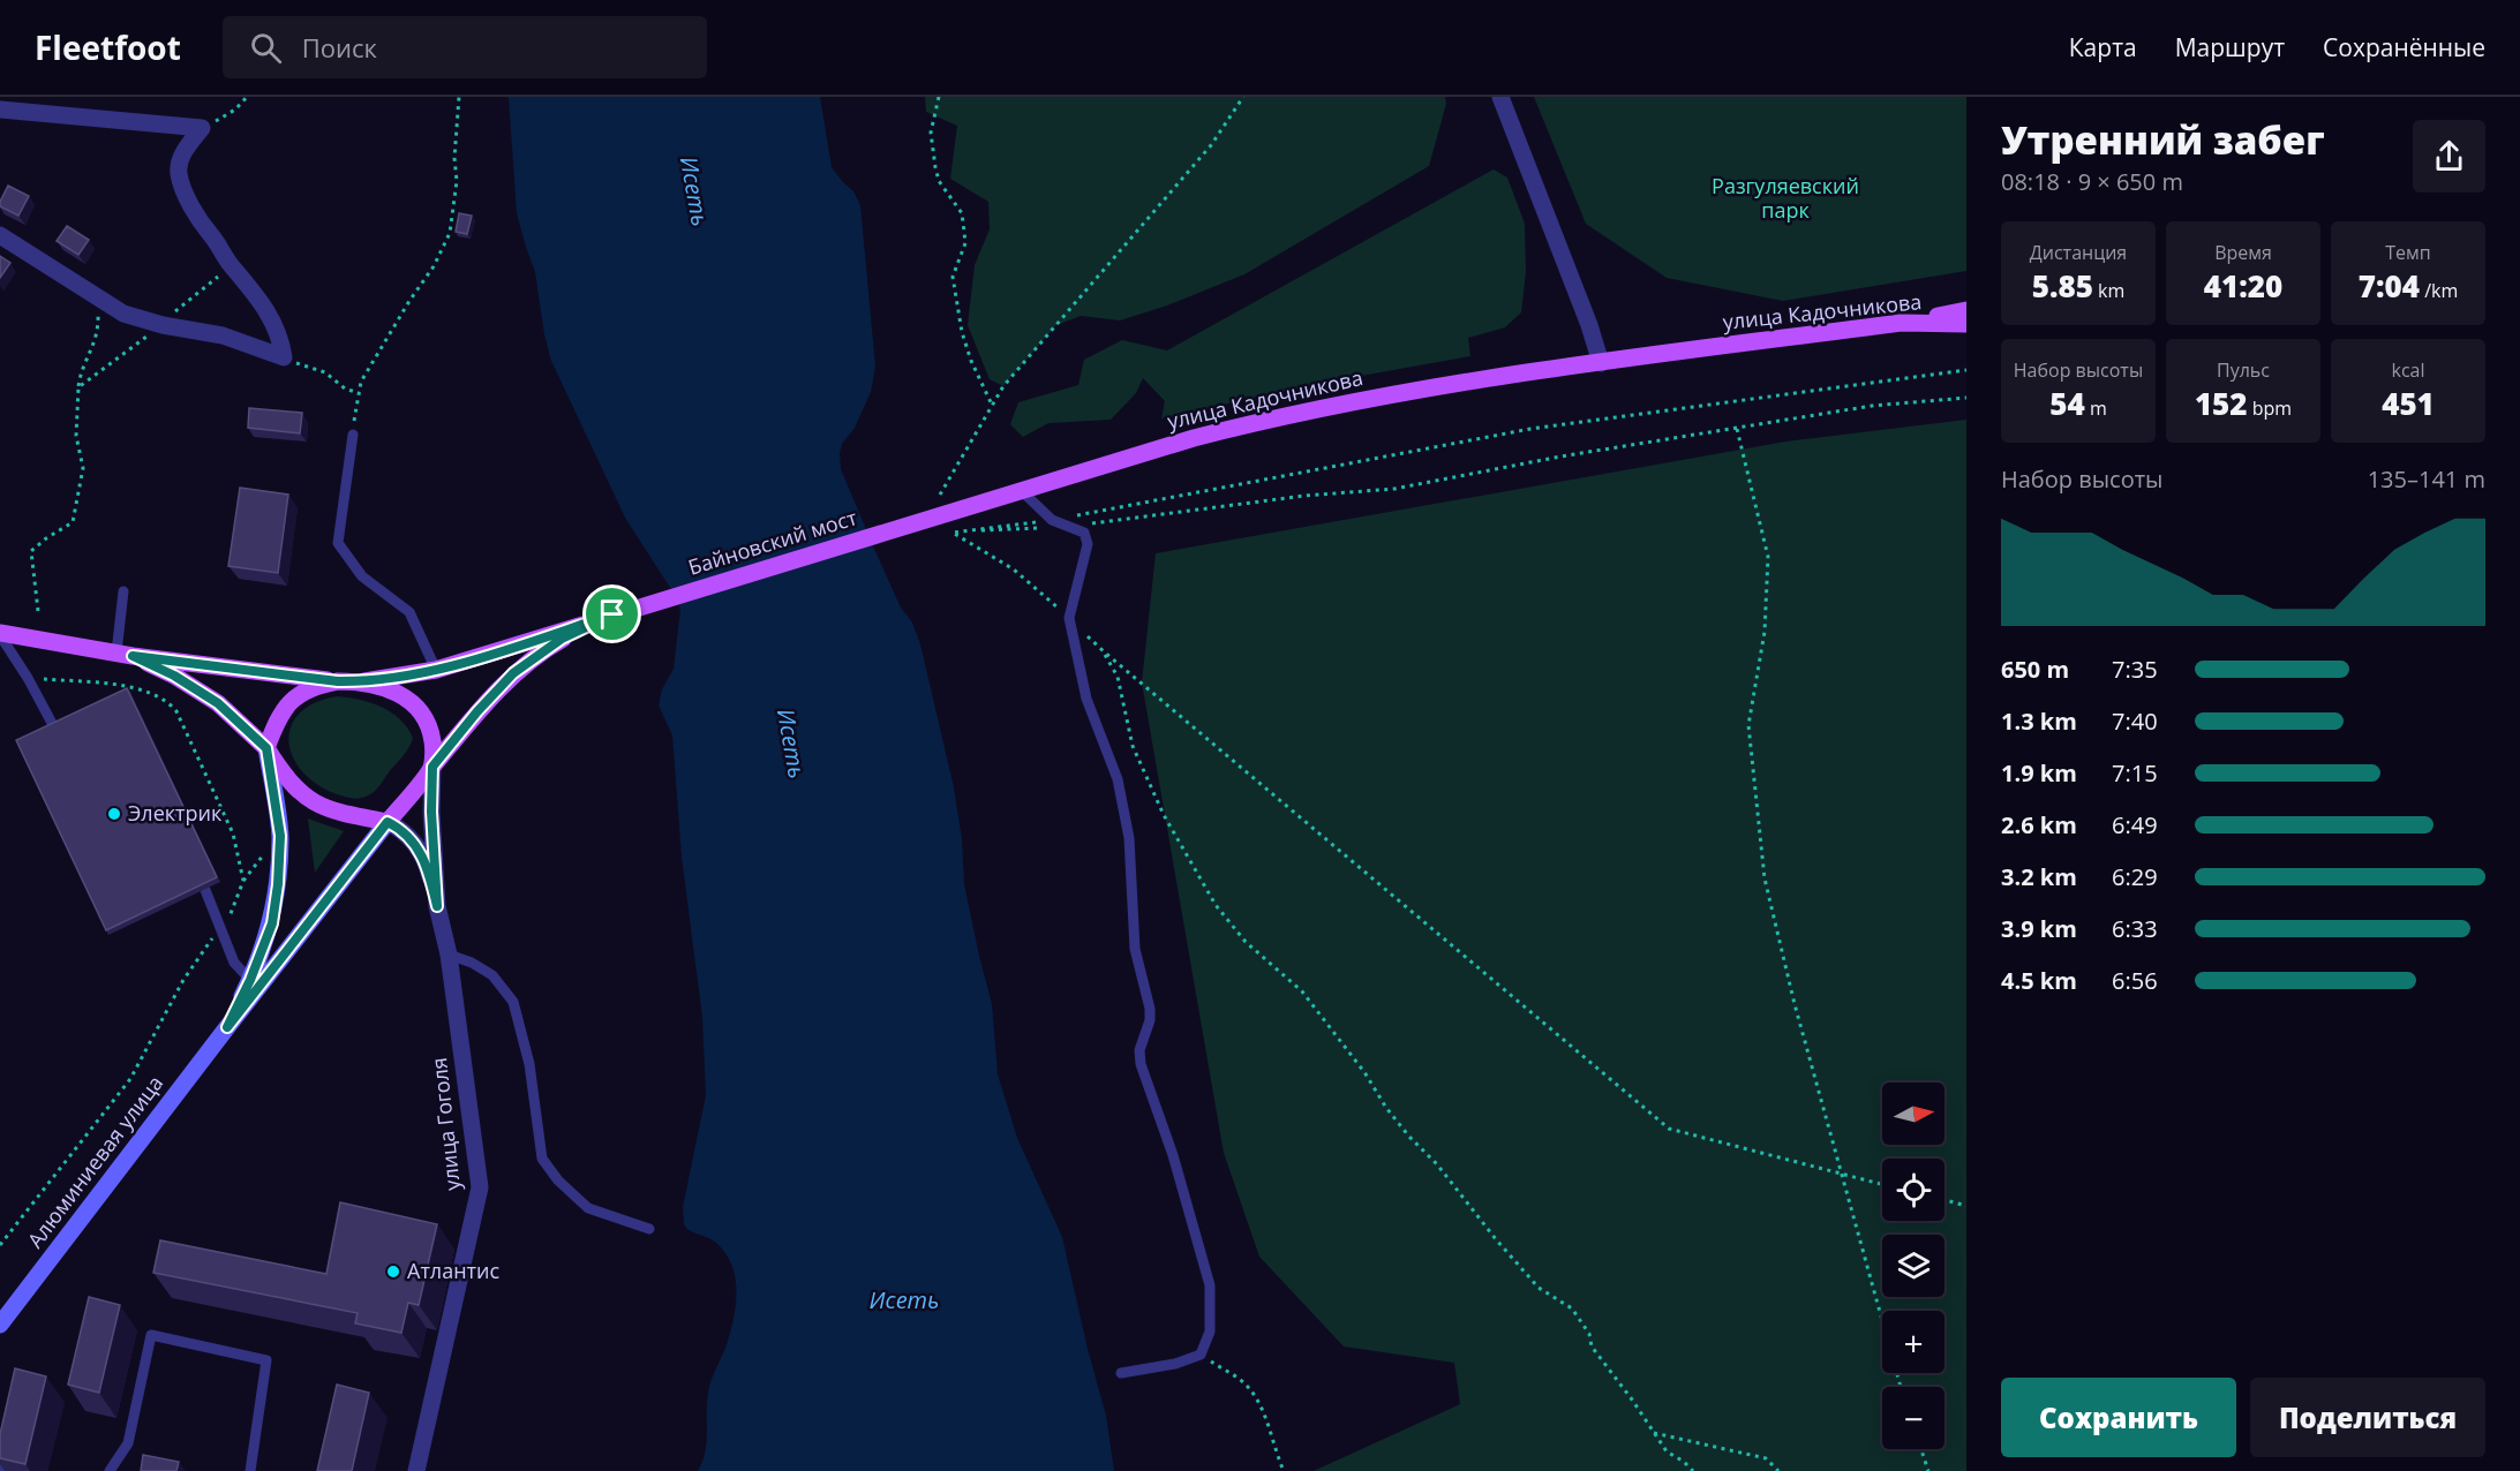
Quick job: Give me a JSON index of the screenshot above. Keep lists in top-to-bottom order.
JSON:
{
  "streets": {
    "main road": ["улица Кадочникова", "Байновский мост", "Алюминиевая улица"],
    "street": ["улица Гоголя"]
  },
  "crossings": [
    ["улица Кадочникова", "Байновский мост"]
  ],
  "water": ["Исеть"],
  "parks": ["Разгуляевский парк"],
  "places": ["Электрик", "Атлантис"],
  "north": "right",
  "page": {
    "header": "Fleetfoot",
    "search": "Поиск",
    "nav": ["Карта", "Маршрут", "Сохранённые"],
    "heading": ["Утренний забег", "08:18 · 9 × 650 m"],
    "stats": [
      ["Дистанция", "5.85 km"],
      ["Время", "41:20"],
      ["Темп", "7:04 /km"],
      ["Набор высоты", "54 m"],
      ["Пульс", "152 bpm"],
      ["kcal", "451"]
    ],
    "chart": ["Набор высоты", "135–141 m"],
    "list": [
      {
        "name": "650 m",
        "note": "7:35"
      },
      {
        "name": "1.3 km",
        "note": "7:40"
      },
      {
        "name": "1.9 km",
        "note": "7:15"
      },
      {
        "name": "2.6 km",
        "note": "6:49"
      },
      {
        "name": "3.2 km",
        "note": "6:29"
      },
      {
        "name": "3.9 km",
        "note": "6:33"
      },
      {
        "name": "4.5 km",
        "note": "6:56"
      }
    ],
    "map_buttons": ["+", "−"],
    "buttons": ["Сохранить", "Поделиться"]
  }
}
